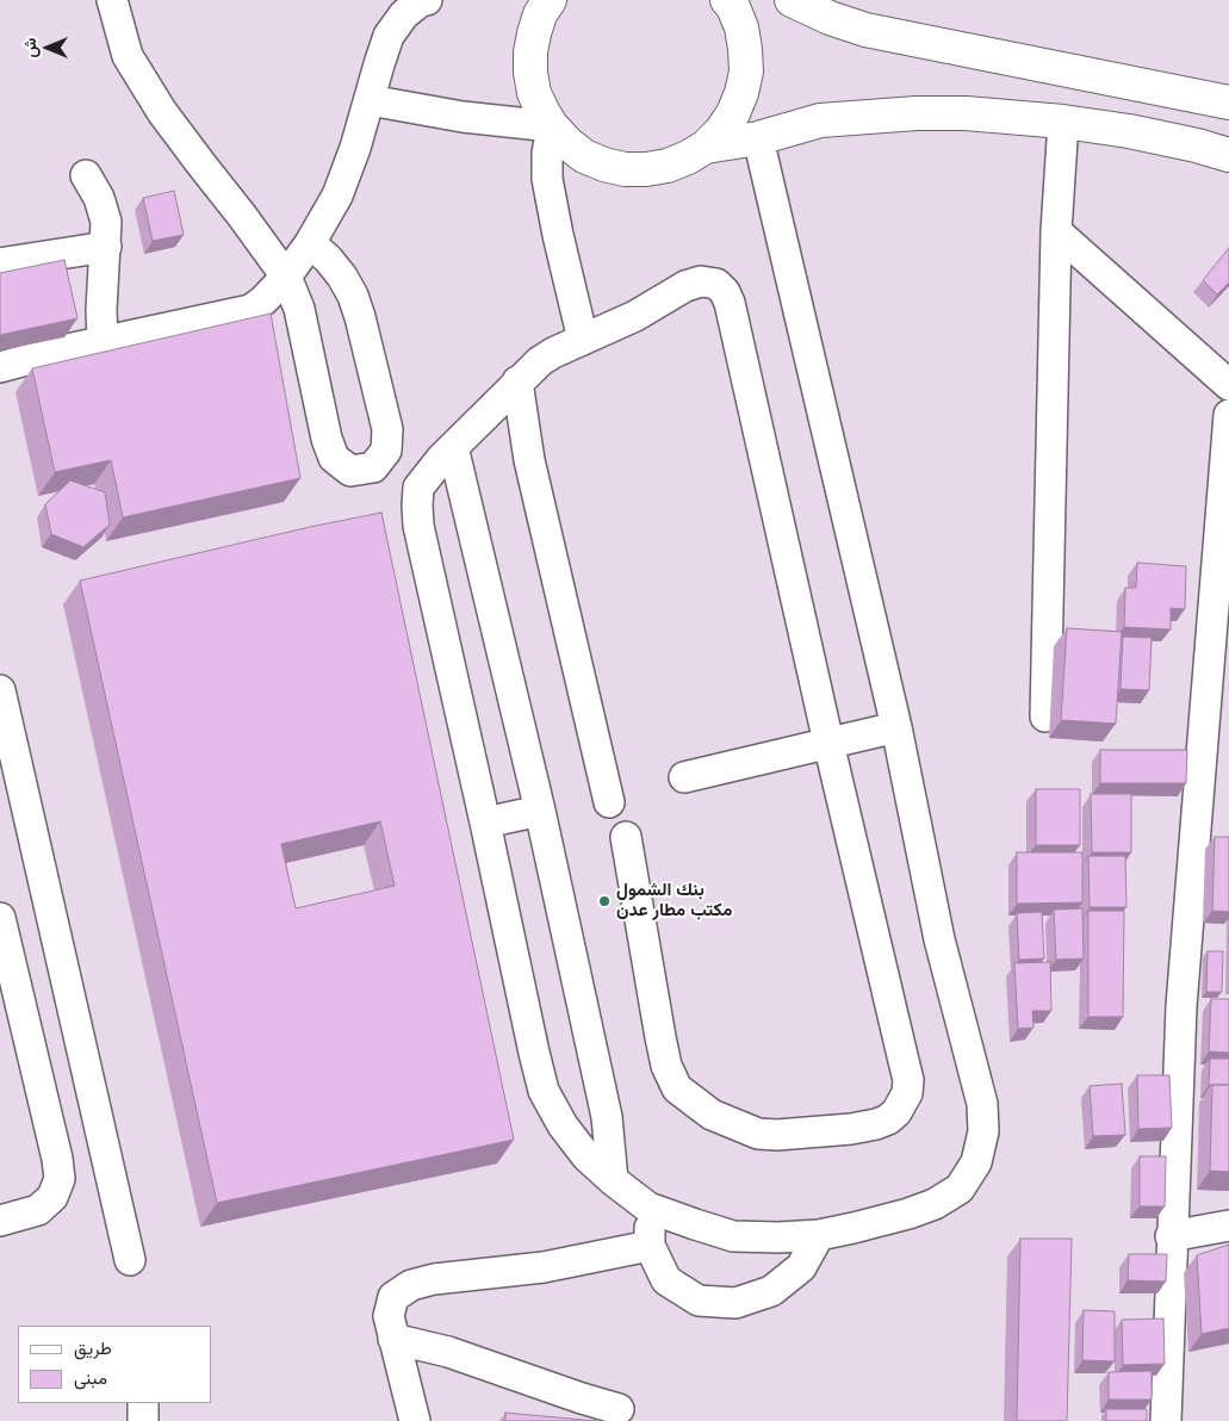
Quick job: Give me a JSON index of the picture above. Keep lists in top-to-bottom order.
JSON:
{
  "places": ["بنك الشمول مكتب مطار عدن"],
  "legend": ["طريق", "مبنى"],
  "north": "left"
}
